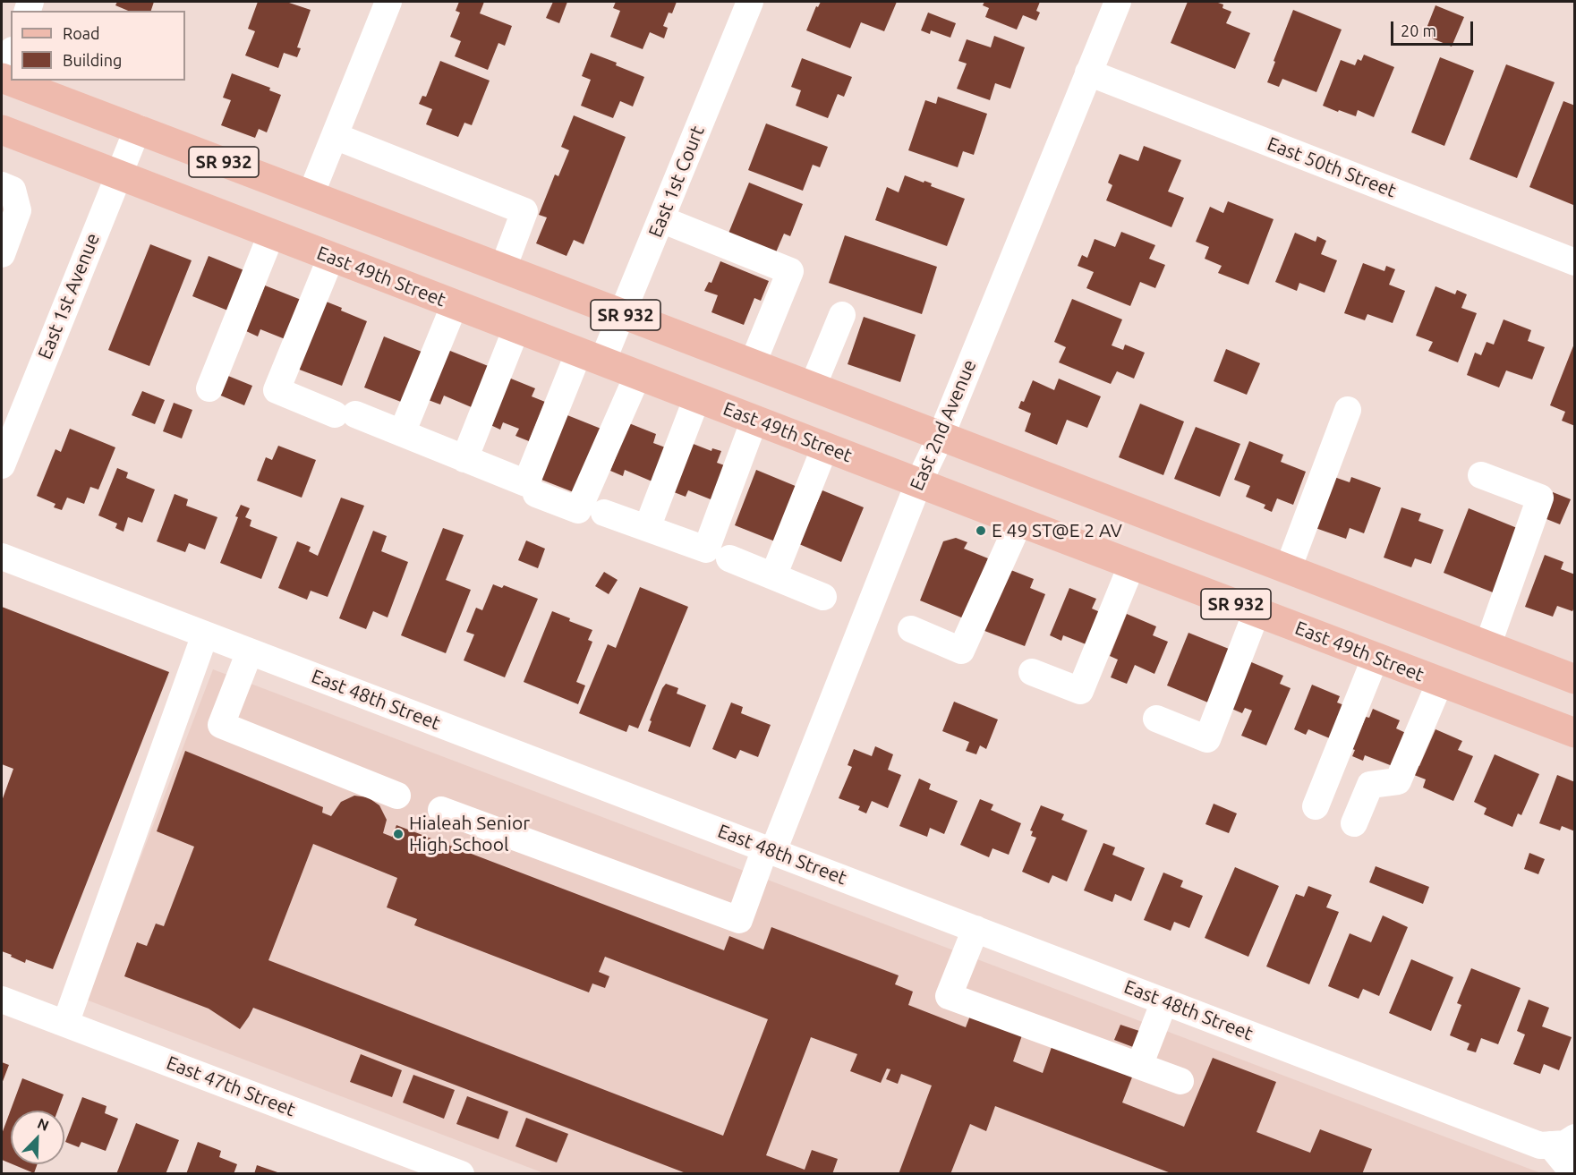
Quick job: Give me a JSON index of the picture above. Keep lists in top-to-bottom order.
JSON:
{
  "streets": {
    "main road": ["SR 932", "East 49th Street"],
    "street": [
      "East 50th Street",
      "East 1st Court",
      "East 1st Avenue",
      "East 2nd Avenue",
      "East 48th Street",
      "East 47th Street"
    ]
  },
  "crossings": [
    ["SR 932", "East 1st Court"],
    ["SR 932", "East 1st Avenue"],
    ["SR 932", "East 2nd Avenue"],
    ["East 50th Street", "East 2nd Avenue"],
    ["East 1st Court", "East 49th Street"],
    ["East 49th Street", "East 1st Avenue"],
    ["East 49th Street", "East 2nd Avenue"],
    ["East 2nd Avenue", "East 48th Street"]
  ],
  "places": ["E 49 ST@E 2 AV", "Hialeah Senior High School"],
  "legend": ["Road", "Building"],
  "scale_bar": "20 m",
  "north": "top right"
}
